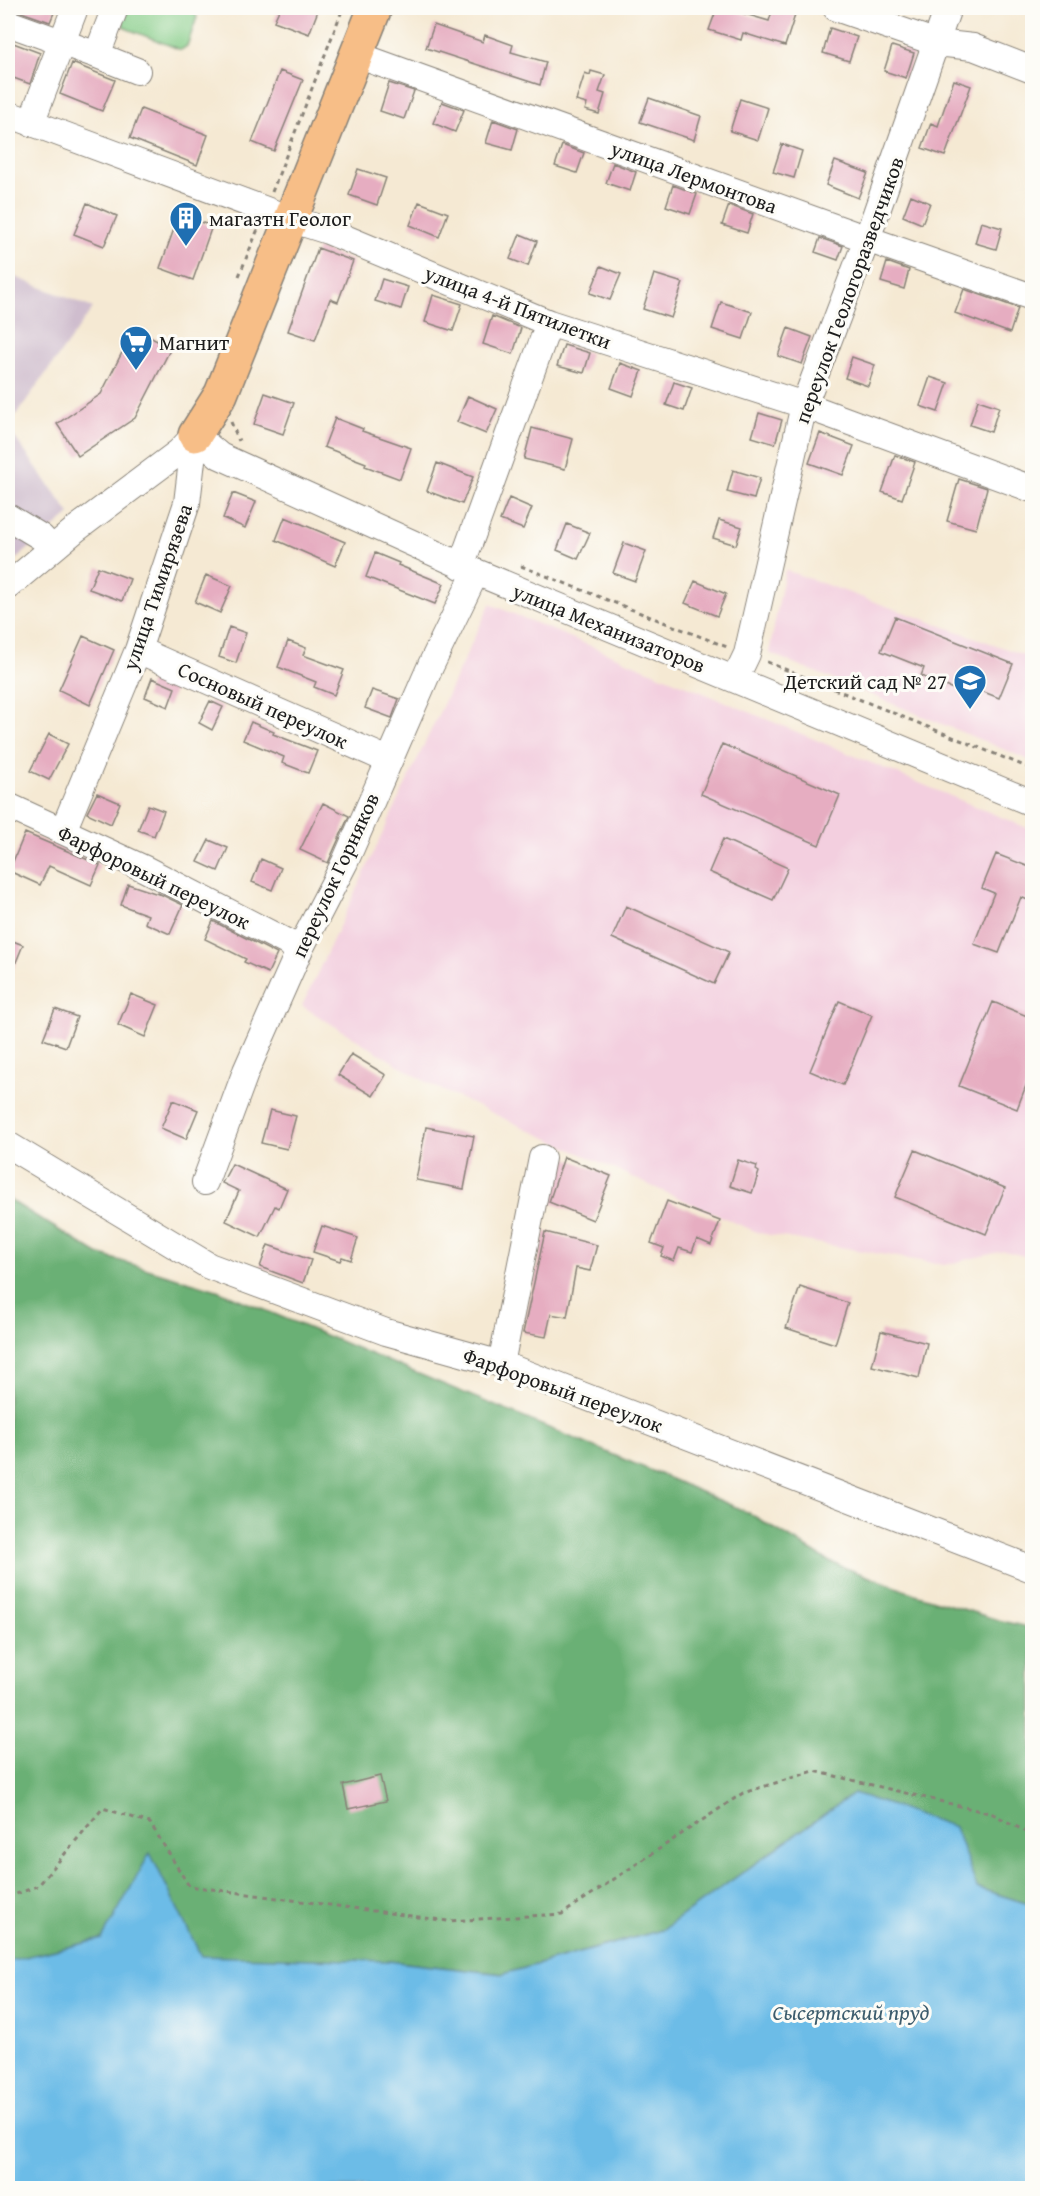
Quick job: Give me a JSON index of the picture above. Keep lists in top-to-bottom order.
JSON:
{
  "streets": {
    "main road": ["улица Тимирязева"],
    "street": [
      "улица Лермонтова",
      "переулок Геологоразведчиков",
      "улица 4-й Пятилетки",
      "улица Механизаторов",
      "Сосновый переулок",
      "переулок Горняков",
      "Фарфоровый переулок"
    ]
  },
  "crossings": [
    ["улица Лермонтова", "переулок Геологоразведчиков"],
    ["улица Лермонтова", "улица Тимирязева"],
    ["переулок Геологоразведчиков", "улица 4-й Пятилетки"],
    ["переулок Геологоразведчиков", "улица Механизаторов"],
    ["улица 4-й Пятилетки", "улица Тимирязева"],
    ["улица 4-й Пятилетки", "переулок Горняков"],
    ["улица Тимирязева", "улица Механизаторов"],
    ["улица Тимирязева", "Сосновый переулок"],
    ["улица Тимирязева", "Фарфоровый переулок"],
    ["улица Механизаторов", "переулок Горняков"],
    ["Сосновый переулок", "переулок Горняков"],
    ["переулок Горняков", "Фарфоровый переулок"]
  ],
  "water": ["Сысертский пруд"],
  "places": {
    "building": ["магазтн Геолог"],
    "supermarket": ["Магнит"],
    "school or university": ["Детский сад № 27"]
  }
}
